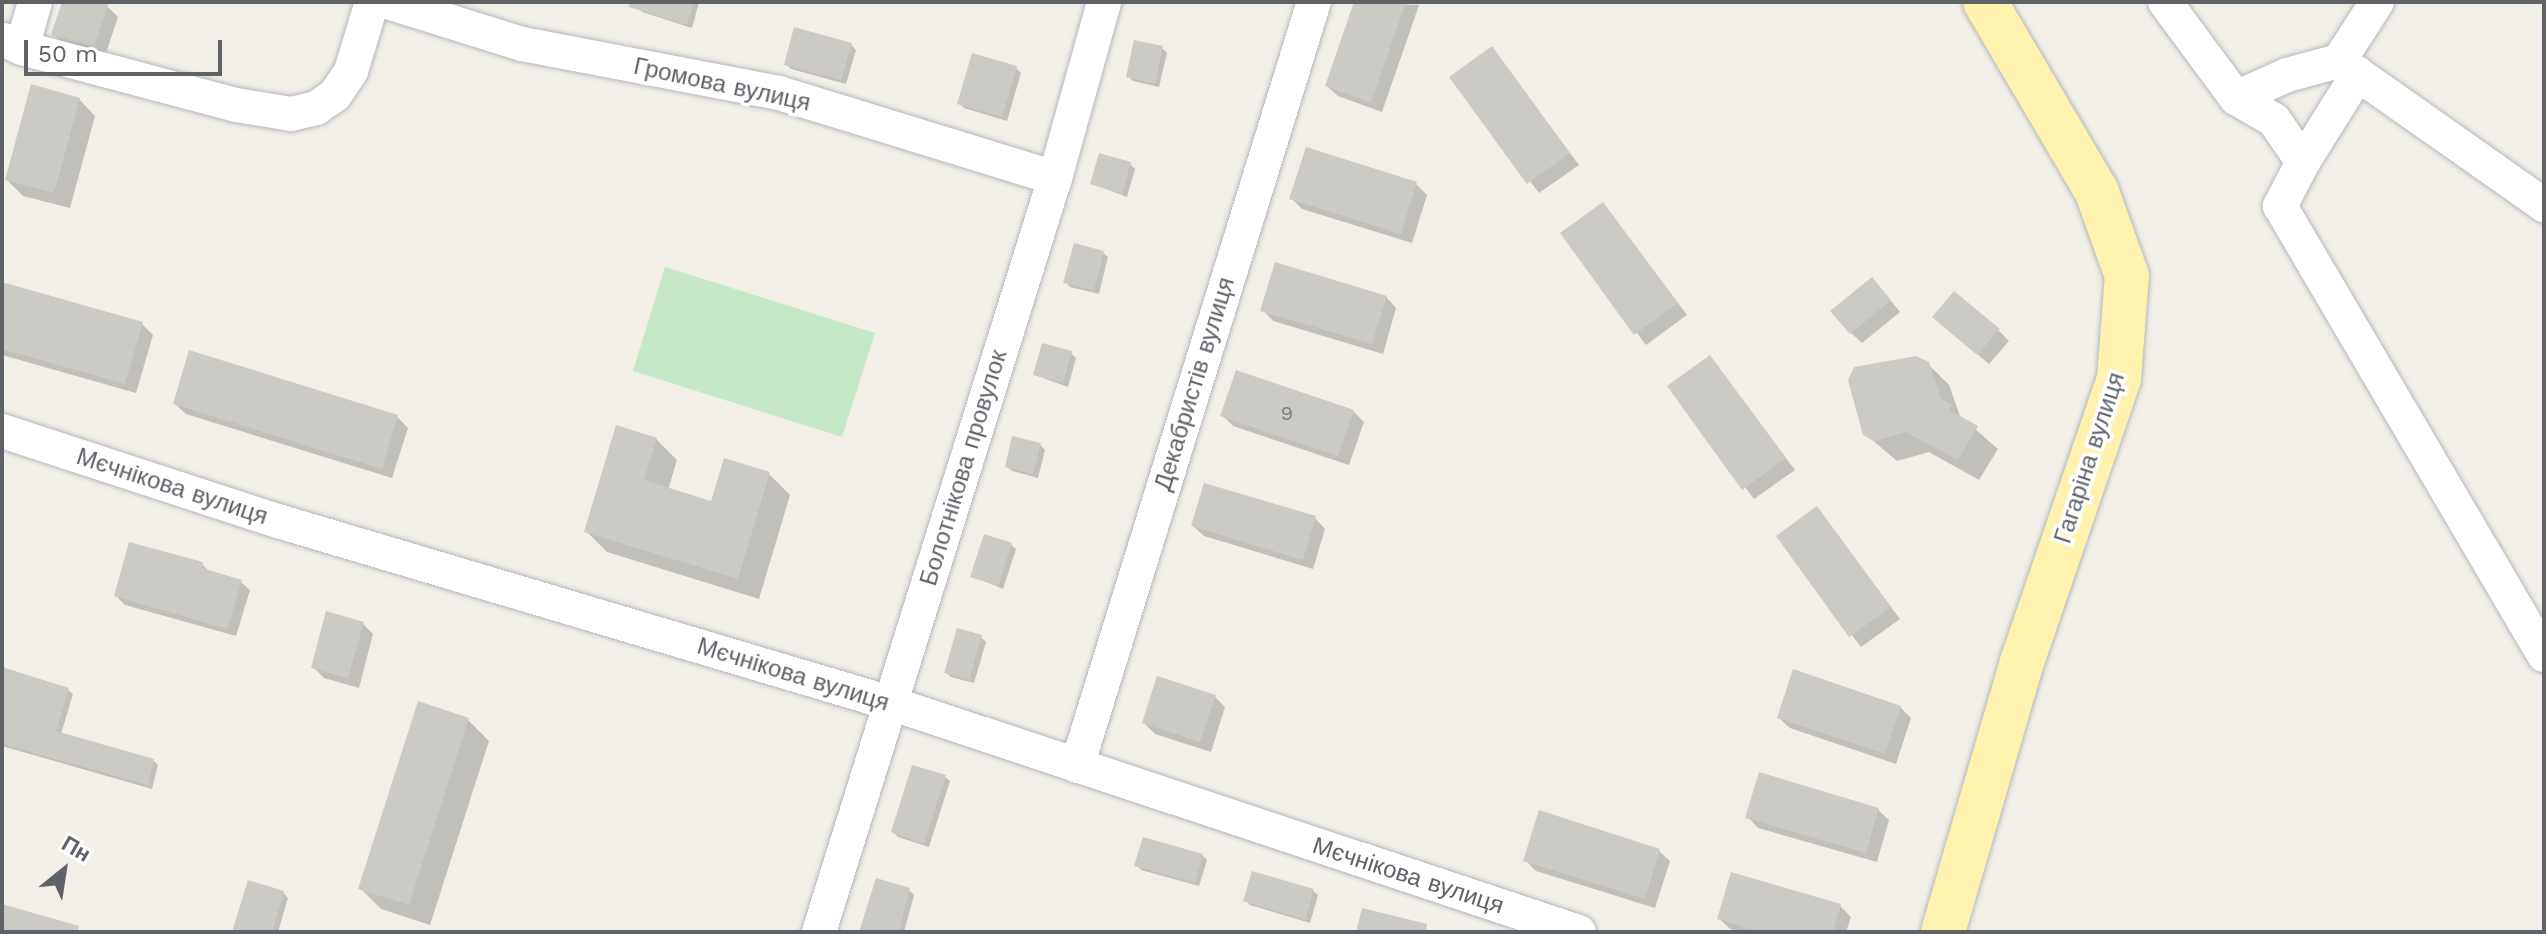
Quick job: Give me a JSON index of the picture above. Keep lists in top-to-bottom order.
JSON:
{
  "streets": {
    "main road": ["Гагаріна вулиця"],
    "street": [
      "Громова вулиця",
      "Декабристів вулиця",
      "Болотнікова провулок",
      "Мєчнікова вулиця"
    ]
  },
  "crossings": [
    ["Громова вулиця", "Болотнікова провулок"],
    ["Декабристів вулиця", "Мєчнікова вулиця"],
    ["Болотнікова провулок", "Мєчнікова вулиця"]
  ],
  "house_numbers": ["9"],
  "scale_bar": "50 m",
  "north": "top right"
}
